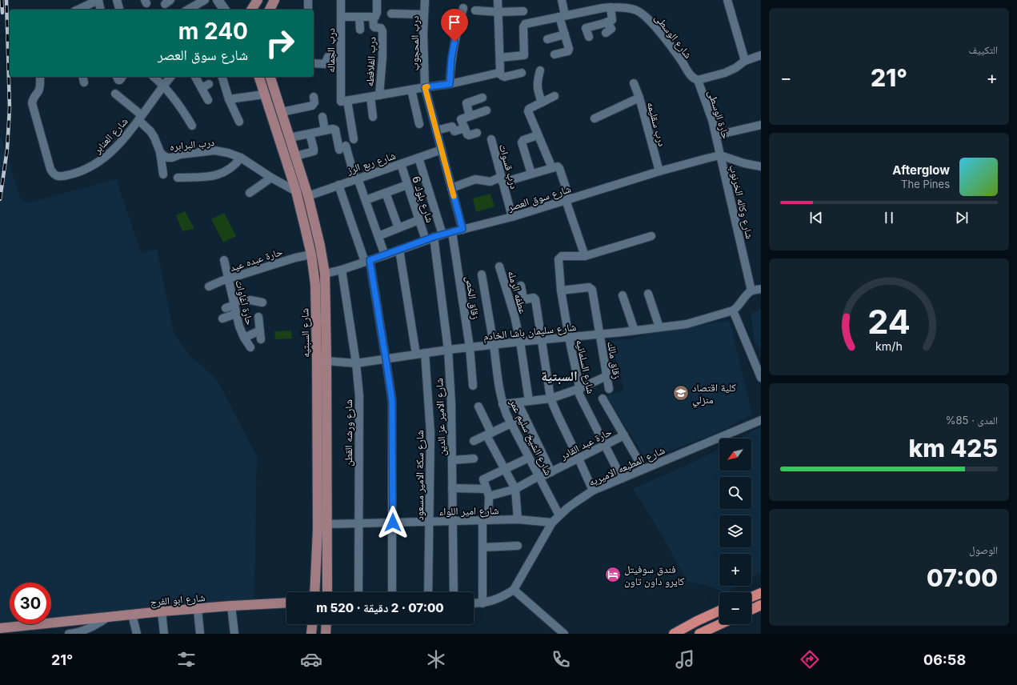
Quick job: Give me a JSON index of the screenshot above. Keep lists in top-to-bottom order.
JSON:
{
  "streets": {
    "main road": ["شارع السبتيه", "شارع ابو الفرج"],
    "street": [
      "شارع الوسطى",
      "درب المحجوب",
      "درب الجماله",
      "درب الفلافطه",
      "حارة الوسطى",
      "درب سقليمه",
      "شارع العنابر",
      "درب البرابره",
      "شارع ربع الرز",
      "درب قسوات",
      "شارع سوق العصر",
      "شارع بلوك 6",
      "شارع وكاله الخرنوب",
      "حارة عبده عيد",
      "عطفه الرمله",
      "زقاق الخص",
      "حارة اغاوات",
      "شارع سليمان باشا الخادم",
      "زقاق مالك",
      "شارع السلمانيه",
      "شارع الامير عز الدين",
      "شارع ورشه القطن",
      "شارع الشيخ سليم عمر",
      "حارة عبد القادر",
      "شارع المطبعه الاميريه",
      "شارع سكة الامير مسعود",
      "شارع امير اللواء"
    ]
  },
  "crossings": [
    ["شارع الوسطى", "حارة الوسطى"],
    ["درب المحجوب", "شارع ربع الرز"],
    ["درب المحجوب", "شارع سوق العصر"],
    ["حارة الوسطى", "شارع سوق العصر"],
    ["حارة الوسطى", "شارع وكاله الخرنوب"],
    ["درب سقليمه", "شارع سوق العصر"],
    ["شارع العنابر", "درب البرابره"],
    ["درب البرابره", "شارع السبتيه"],
    ["شارع ربع الرز", "شارع بلوك 6"],
    ["شارع ربع الرز", "شارع السبتيه"],
    ["درب قسوات", "شارع سوق العصر"],
    ["شارع سوق العصر", "شارع بلوك 6"],
    ["شارع سوق العصر", "شارع وكاله الخرنوب"],
    ["شارع سوق العصر", "زقاق الخص"],
    ["شارع سوق العصر", "شارع السبتيه"],
    ["شارع سوق العصر", "شارع الامير عز الدين"],
    ["شارع سوق العصر", "شارع ورشه القطن"],
    ["حارة عبده عيد", "حارة اغاوات"],
    ["حارة عبده عيد", "شارع السبتيه"],
    ["عطفه الرمله", "شارع سليمان باشا الخادم"],
    ["زقاق الخص", "شارع سليمان باشا الخادم"],
    ["شارع سليمان باشا الخادم", "شارع السبتيه"],
    ["شارع سليمان باشا الخادم", "زقاق مالك"],
    ["شارع سليمان باشا الخادم", "شارع السلمانيه"],
    ["شارع سليمان باشا الخادم", "شارع الامير عز الدين"],
    ["شارع سليمان باشا الخادم", "شارع ورشه القطن"],
    ["شارع سليمان باشا الخادم", "شارع الشيخ سليم عمر"],
    ["شارع سليمان باشا الخادم", "شارع سكة الامير مسعود"],
    ["شارع السبتيه", "شارع امير اللواء"],
    ["زقاق مالك", "شارع السلمانيه"],
    ["شارع السلمانيه", "حارة عبد القادر"],
    ["شارع السلمانيه", "شارع المطبعه الاميريه"],
    ["شارع الامير عز الدين", "حارة عبد القادر"],
    ["شارع الامير عز الدين", "شارع امير اللواء"],
    ["شارع ورشه القطن", "شارع امير اللواء"],
    ["شارع الشيخ سليم عمر", "حارة عبد القادر"],
    ["شارع الشيخ سليم عمر", "شارع المطبعه الاميريه"],
    ["شارع المطبعه الاميريه", "شارع امير اللواء"],
    ["شارع سكة الامير مسعود", "شارع امير اللواء"]
  ],
  "districts": ["السبتية"],
  "places": {
    "school or university": ["كلية اقتصاد منزلي"],
    "hotel": ["فندق سوفيتل كايرو داون تاون"]
  },
  "north": "bottom left",
  "page": {
    "tile": [
      "التكييف",
      ["المدى · 85%", "425 km"],
      ["الوصول", "07:00"]
    ],
    "turn": ["240 m", "شارع سوق العصر"],
    "heat": ["−", "21°", "+"],
    "song": ["Afterglow", "The Pines"],
    "map_buttons": ["+", "−"],
    "limit": "30",
    "trip": "07:00 · 2 دقيقة · 520 m",
    "tabs": ["06:58", "21°"],
    "gauge": ["24", "km/h"]
  }
}
